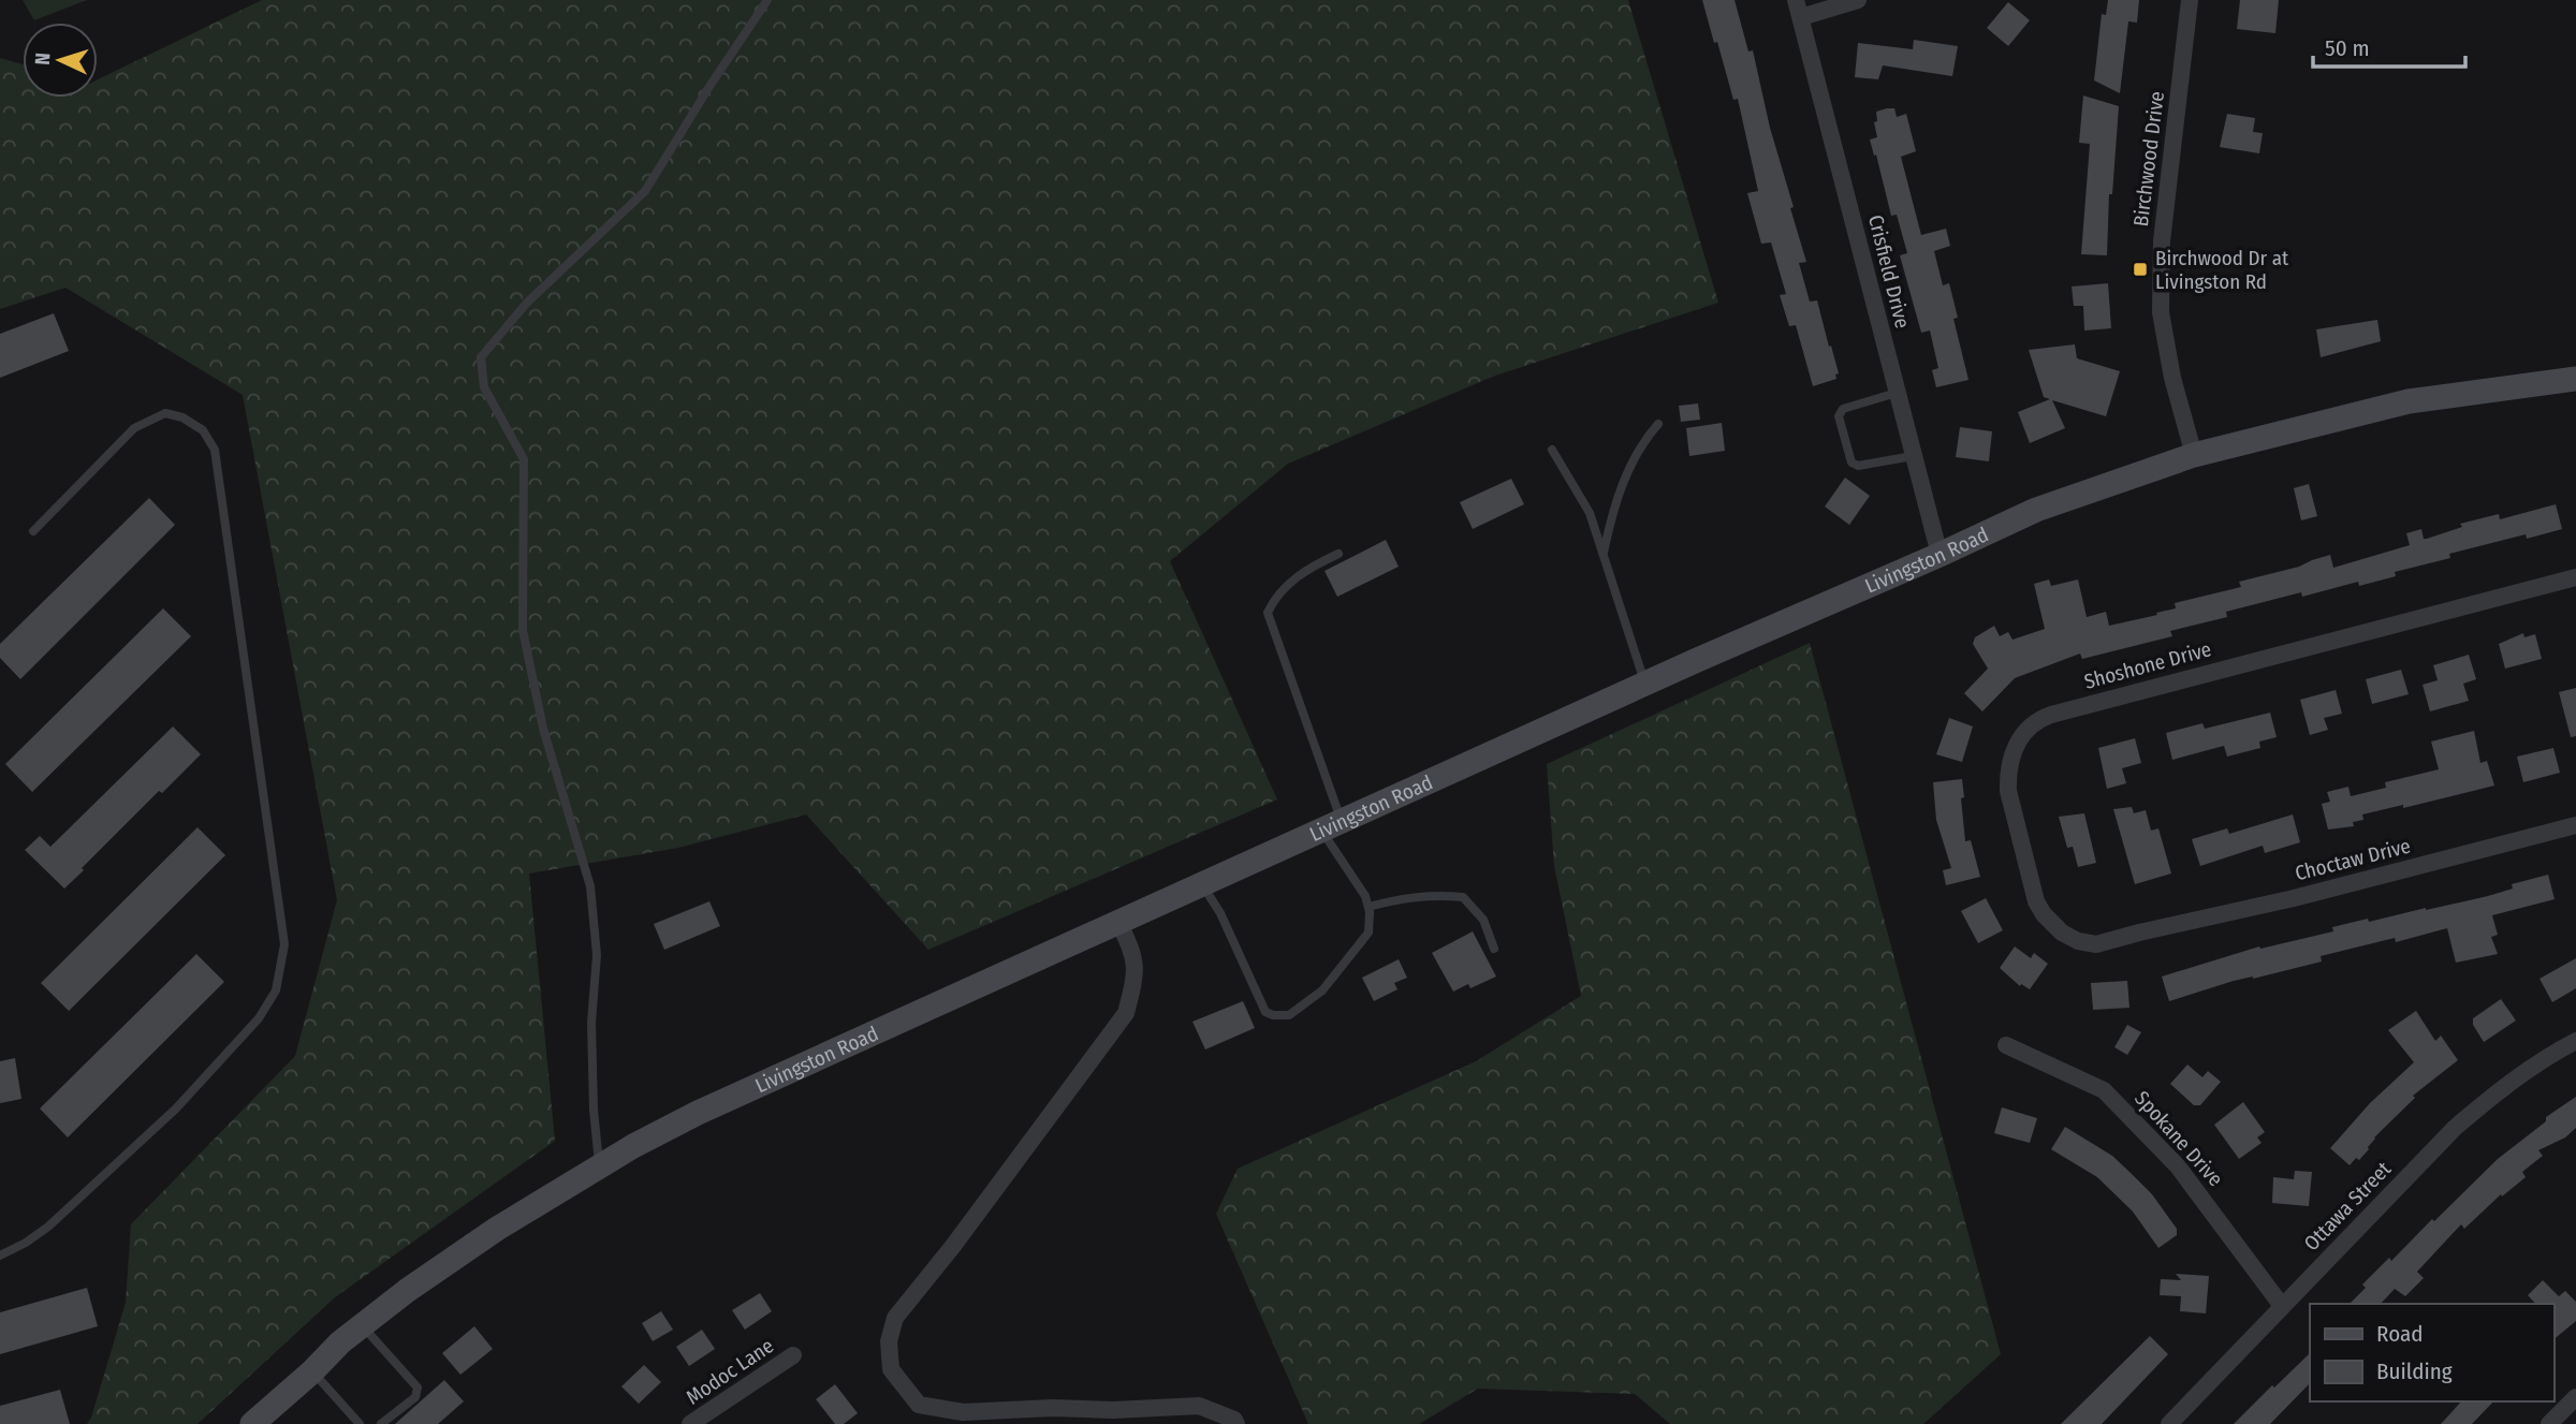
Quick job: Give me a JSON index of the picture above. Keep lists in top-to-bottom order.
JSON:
{
  "streets": {
    "main road": ["Livingston Road"],
    "street": [
      "Birchwood Drive",
      "Crisfield Drive",
      "Shoshone Drive",
      "Choctaw Drive",
      "Spokane Drive",
      "Ottawa Street",
      "Modoc Lane"
    ]
  },
  "crossings": [
    ["Birchwood Drive", "Livingston Road"],
    ["Crisfield Drive", "Livingston Road"],
    ["Shoshone Drive", "Choctaw Drive"],
    ["Spokane Drive", "Ottawa Street"]
  ],
  "places": {
    "transit": ["Birchwood Dr at Livingston Rd"]
  },
  "legend": ["Road", "Building"],
  "scale_bar": "50 m",
  "north": "left"
}
